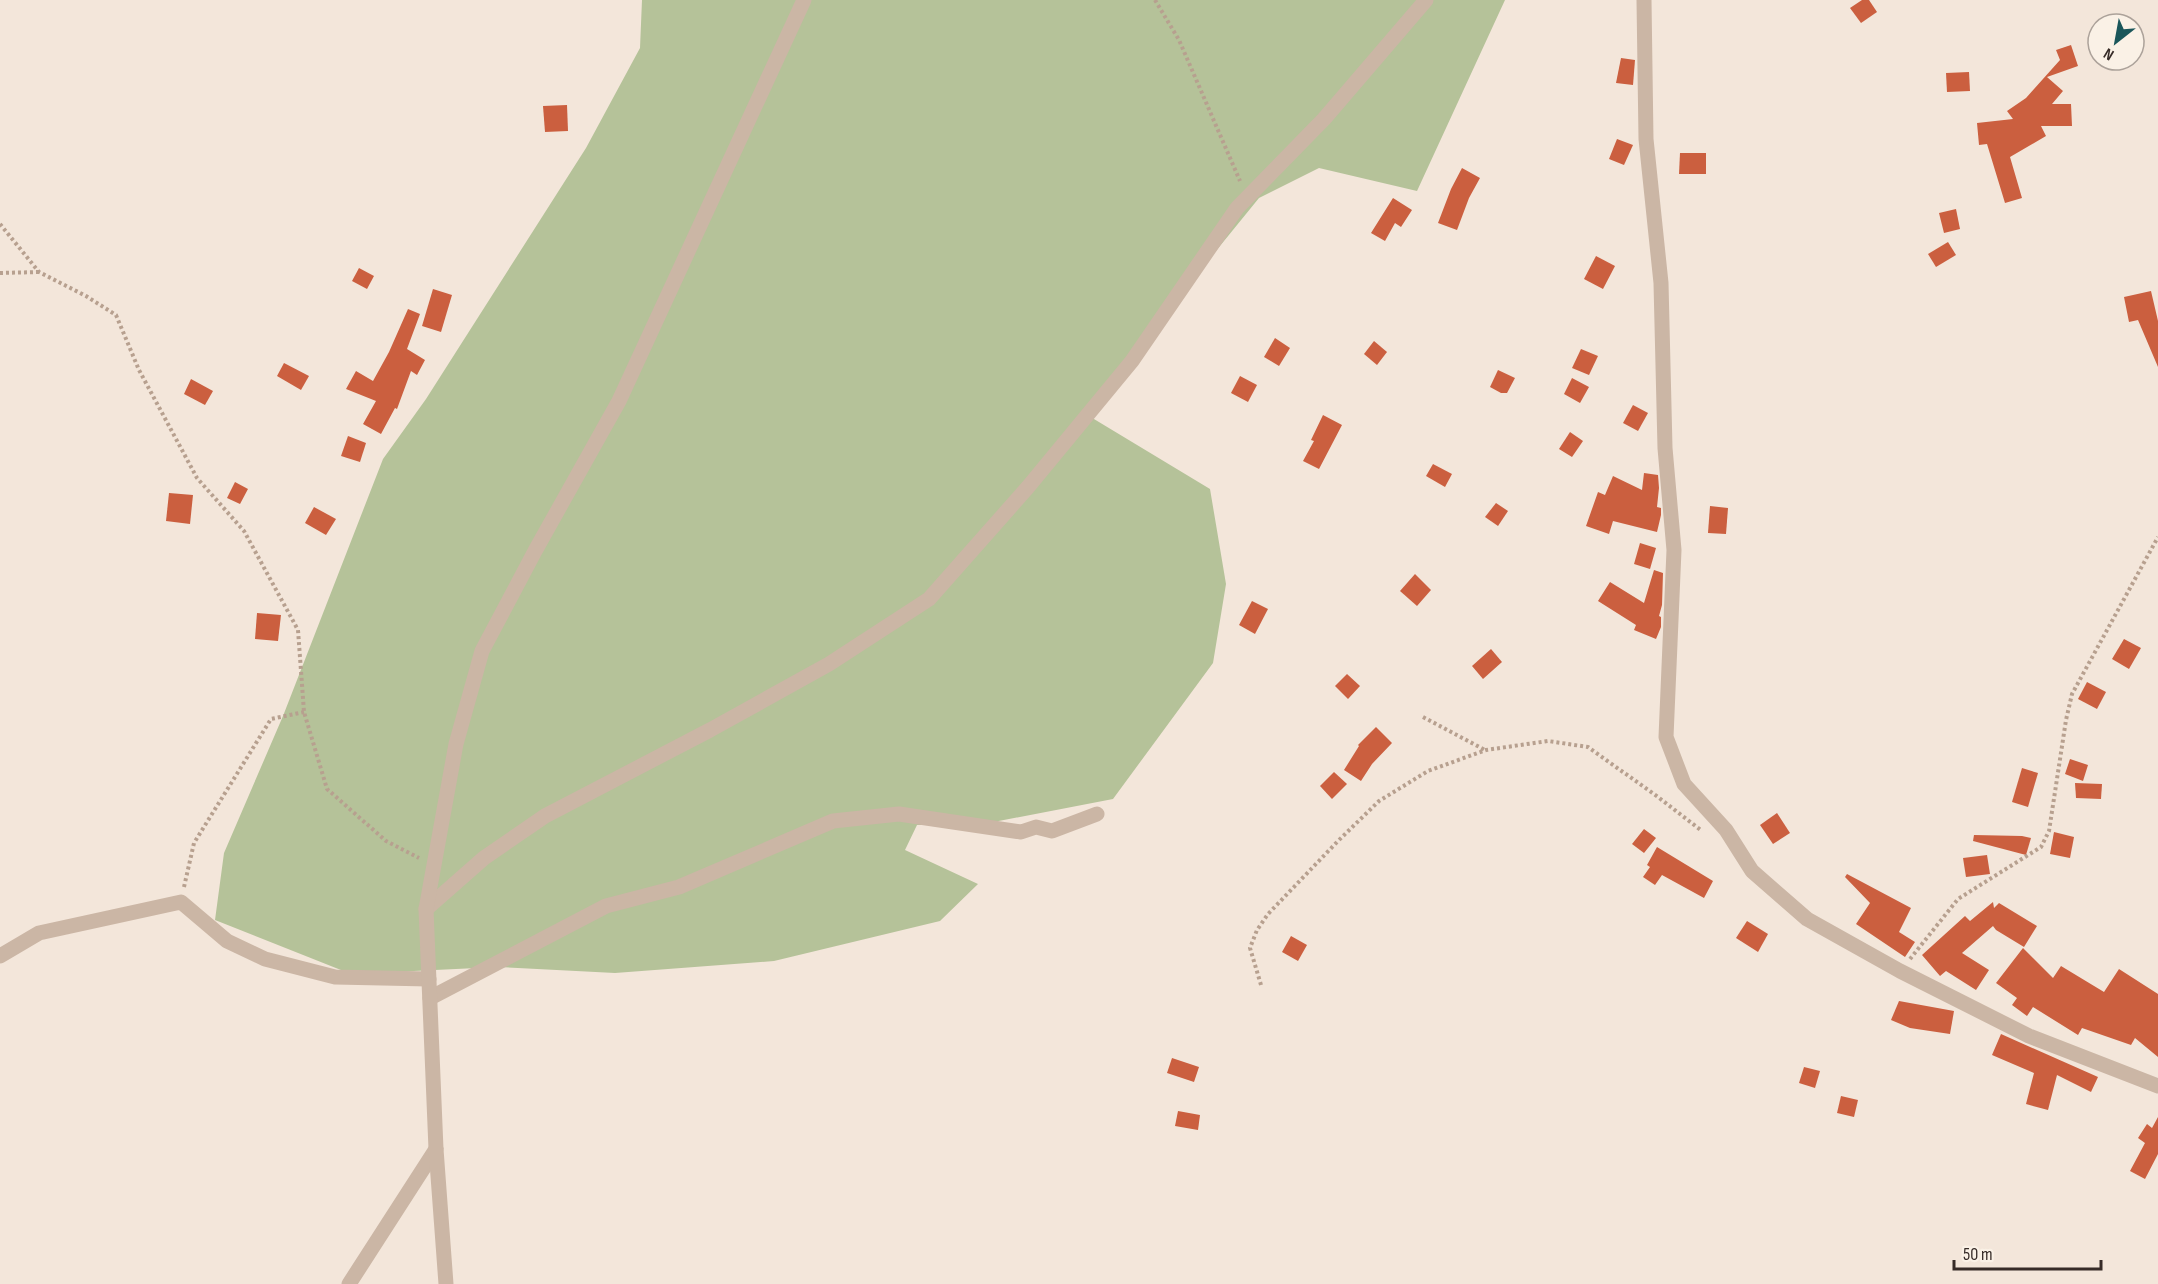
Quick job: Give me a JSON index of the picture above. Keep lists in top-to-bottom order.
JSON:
{
  "scale_bar": "50 m",
  "north": "bottom left"
}
